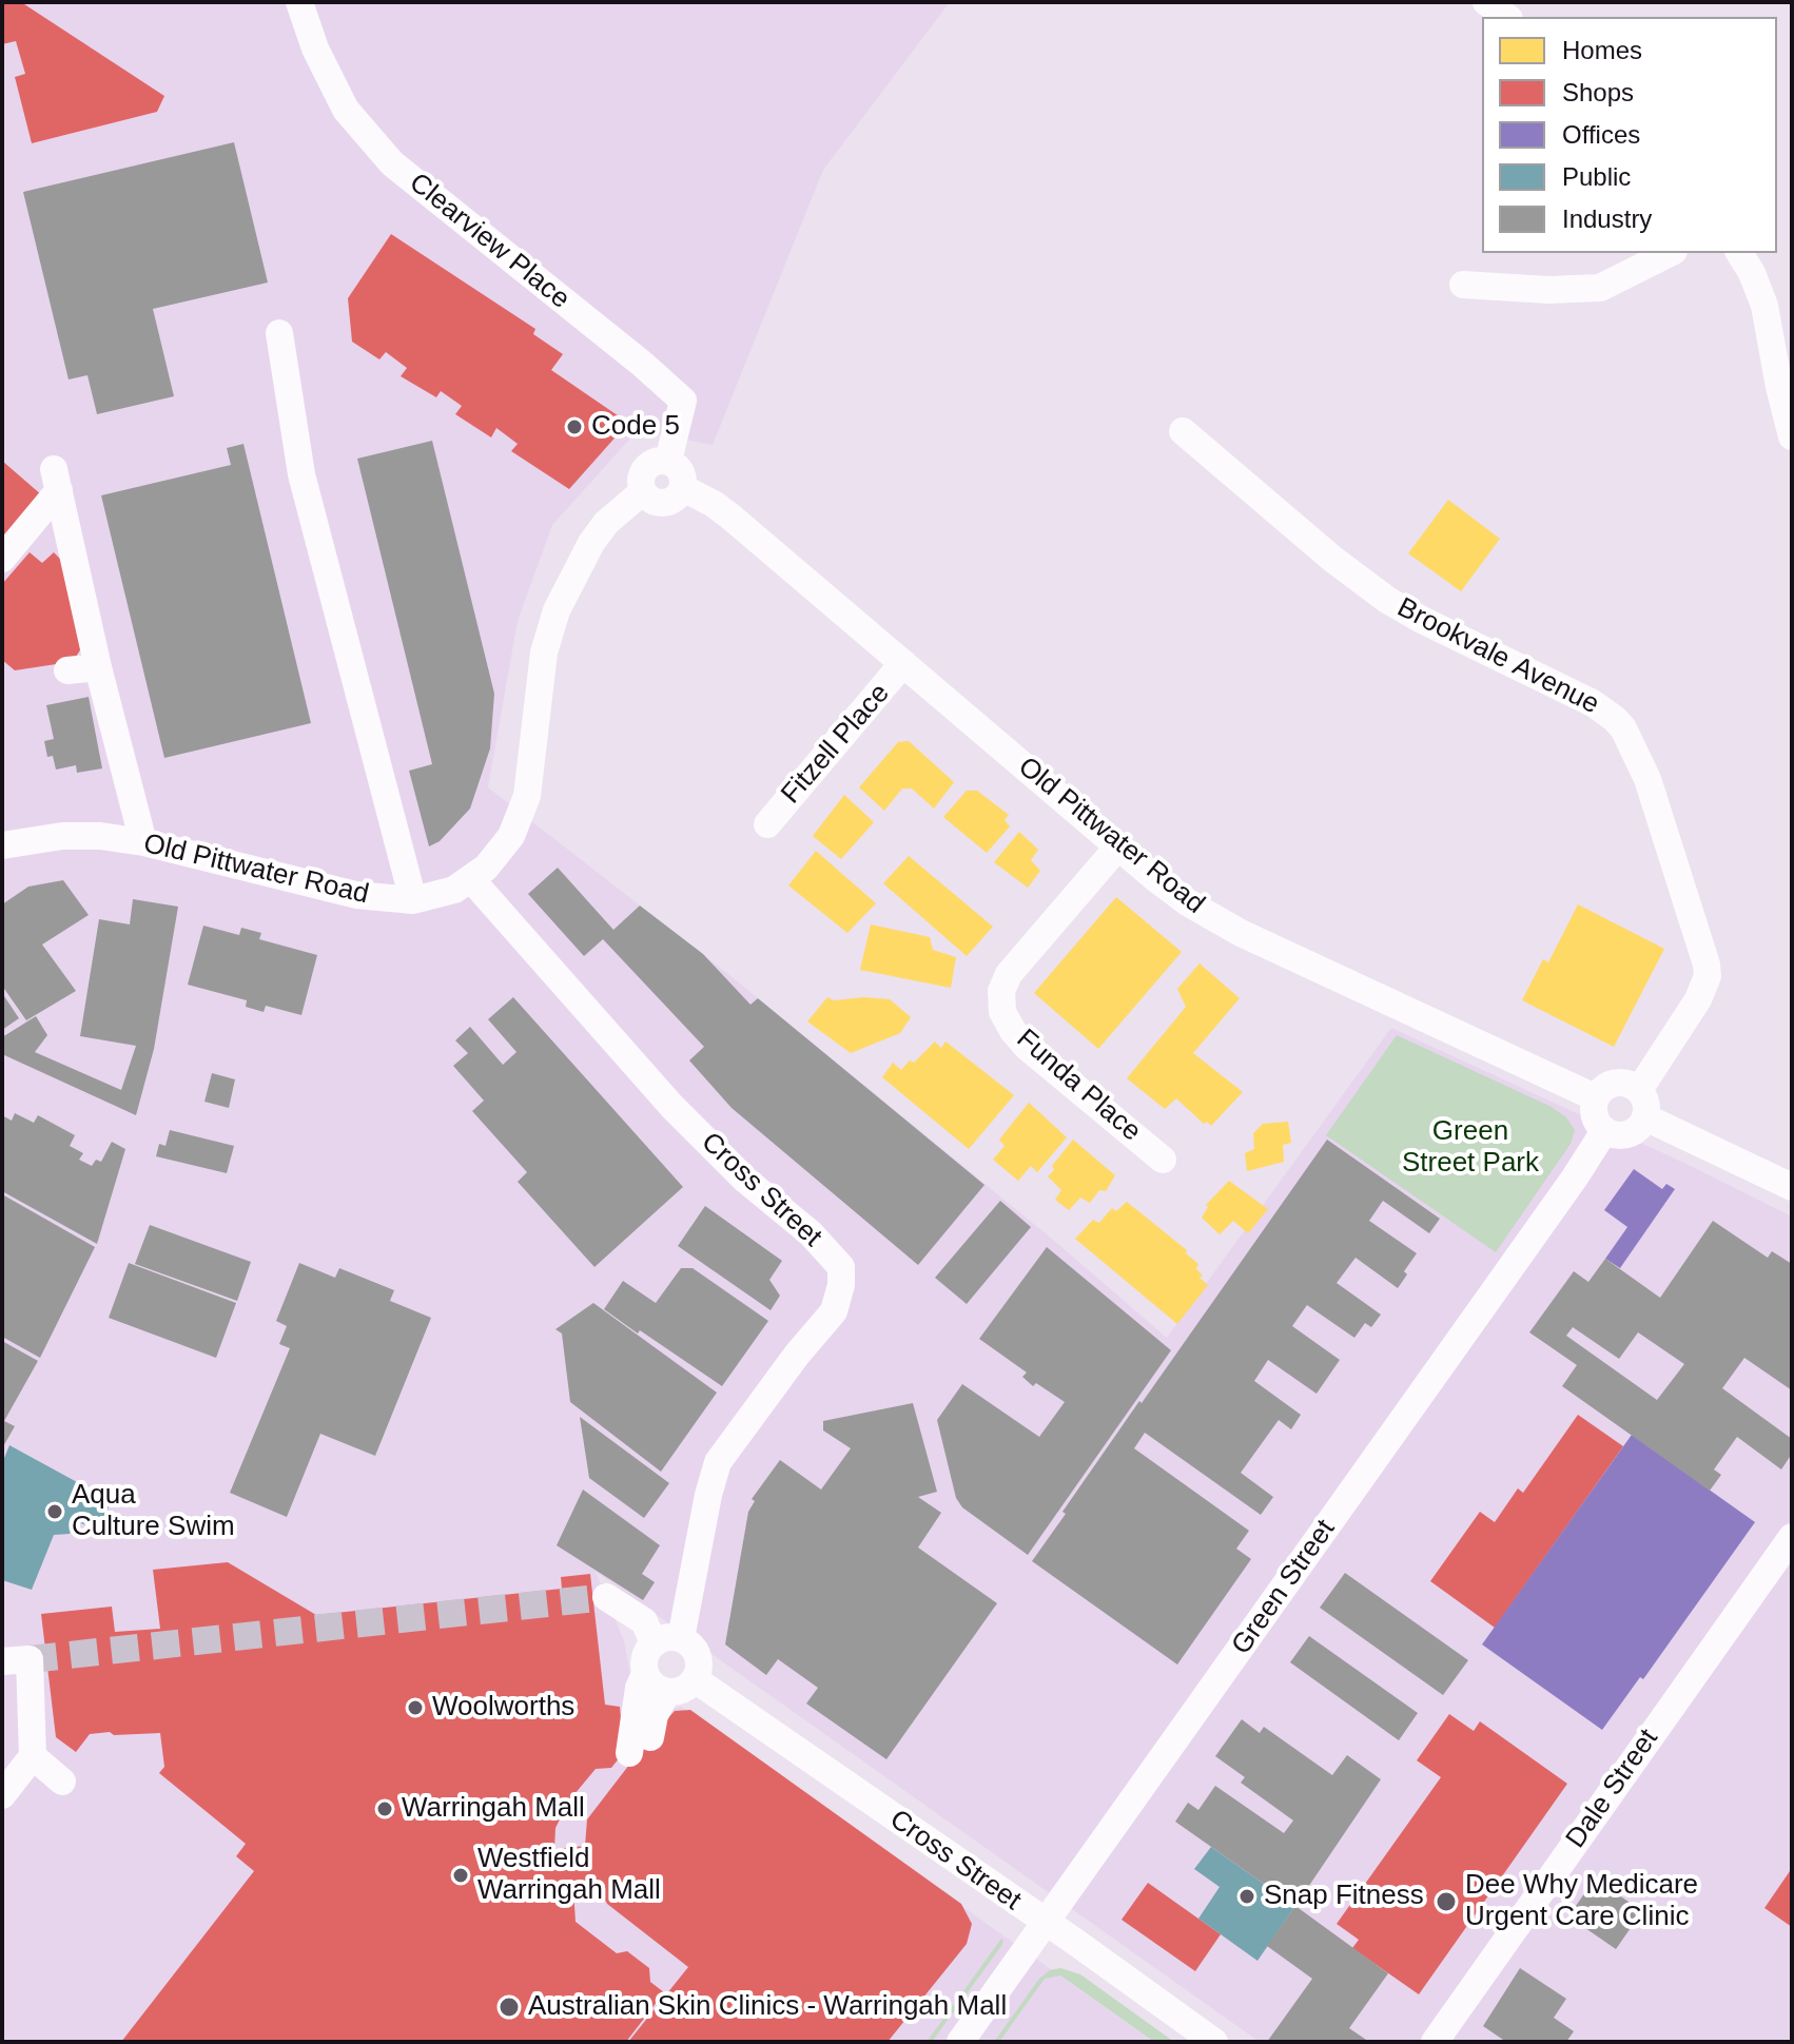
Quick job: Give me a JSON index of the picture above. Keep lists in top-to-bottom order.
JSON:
{
  "streets": {
    "street": [
      "Clearview Place",
      "Brookvale Avenue",
      "Fitzell Place",
      "Old Pittwater Road",
      "Funda Place",
      "Cross Street",
      "Green Street",
      "Dale Street"
    ]
  },
  "crossings": [
    ["Clearview Place", "Old Pittwater Road"],
    ["Brookvale Avenue", "Old Pittwater Road"],
    ["Brookvale Avenue", "Green Street"],
    ["Fitzell Place", "Old Pittwater Road"],
    ["Old Pittwater Road", "Funda Place"],
    ["Old Pittwater Road", "Cross Street"],
    ["Old Pittwater Road", "Green Street"],
    ["Cross Street", "Green Street"]
  ],
  "parks": ["Green Street Park"],
  "places": [
    "Code 5",
    "Aqua Culture Swim",
    "Woolworths",
    "Warringah Mall",
    "Westfield Warringah Mall",
    "Snap Fitness",
    "Dee Why Medicare Urgent Care Clinic",
    "Australian Skin Clinics - Warringah Mall"
  ],
  "legend": [
    "Homes",
    "Shops",
    "Offices",
    "Public",
    "Industry"
  ]
}
